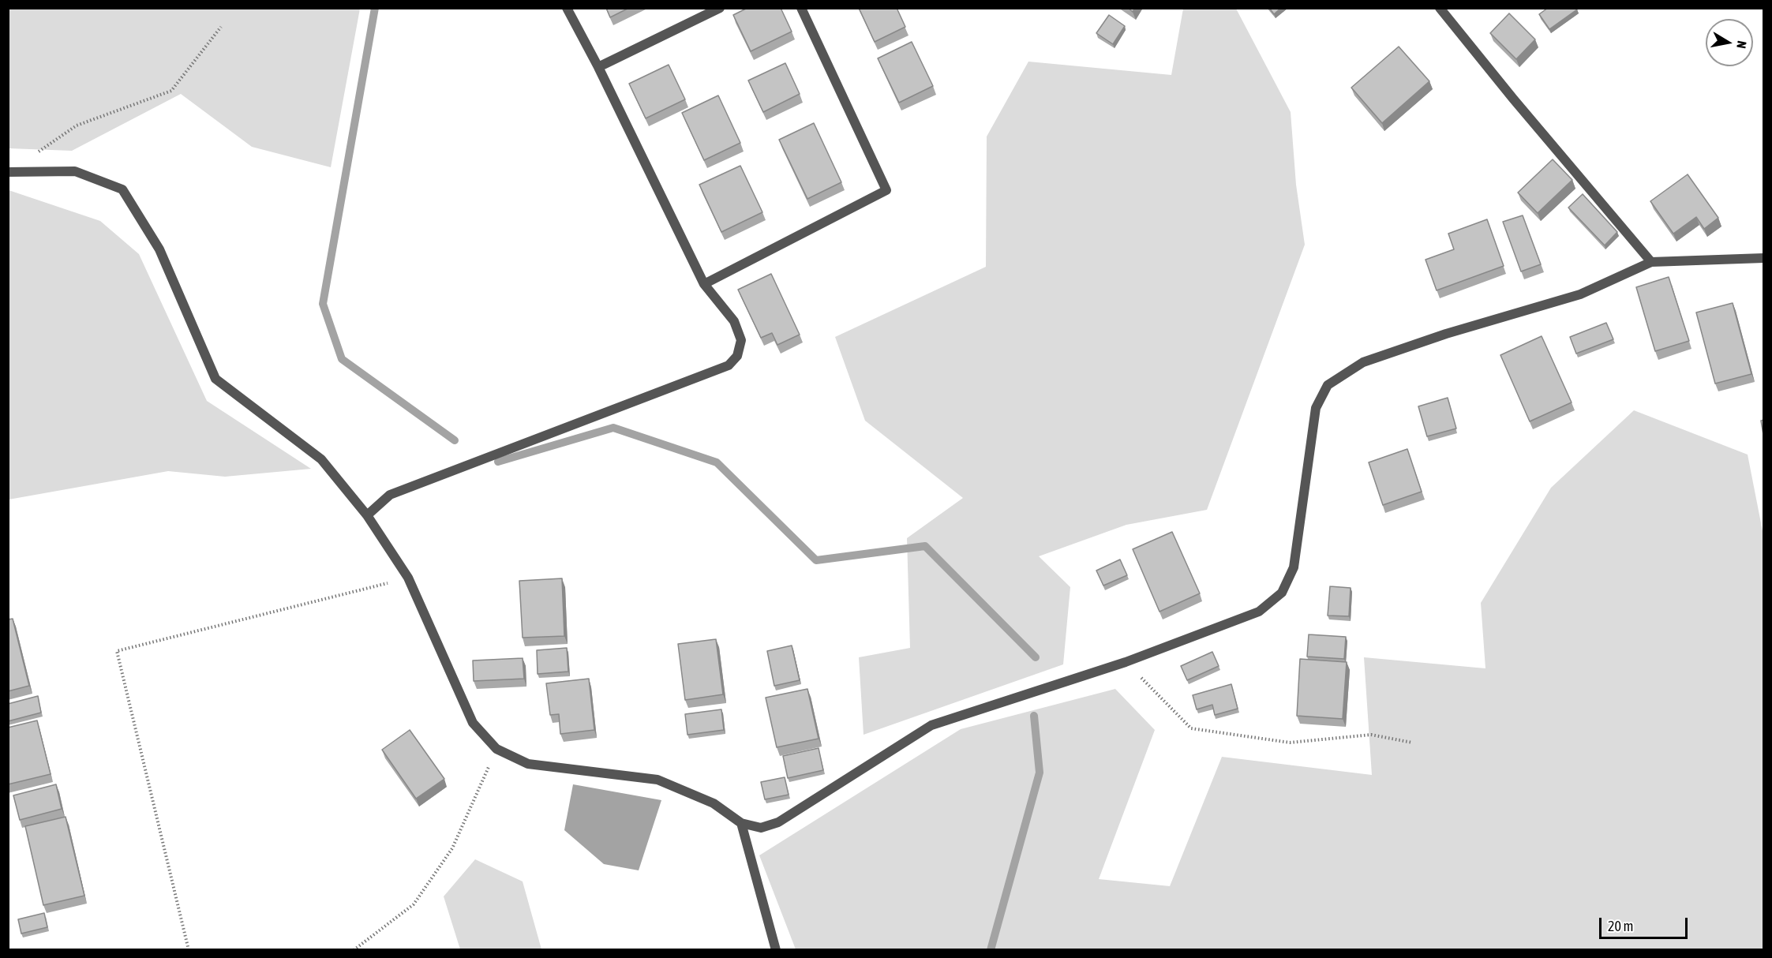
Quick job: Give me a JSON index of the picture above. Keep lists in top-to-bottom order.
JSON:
{
  "scale_bar": "20 m",
  "north": "right"
}
